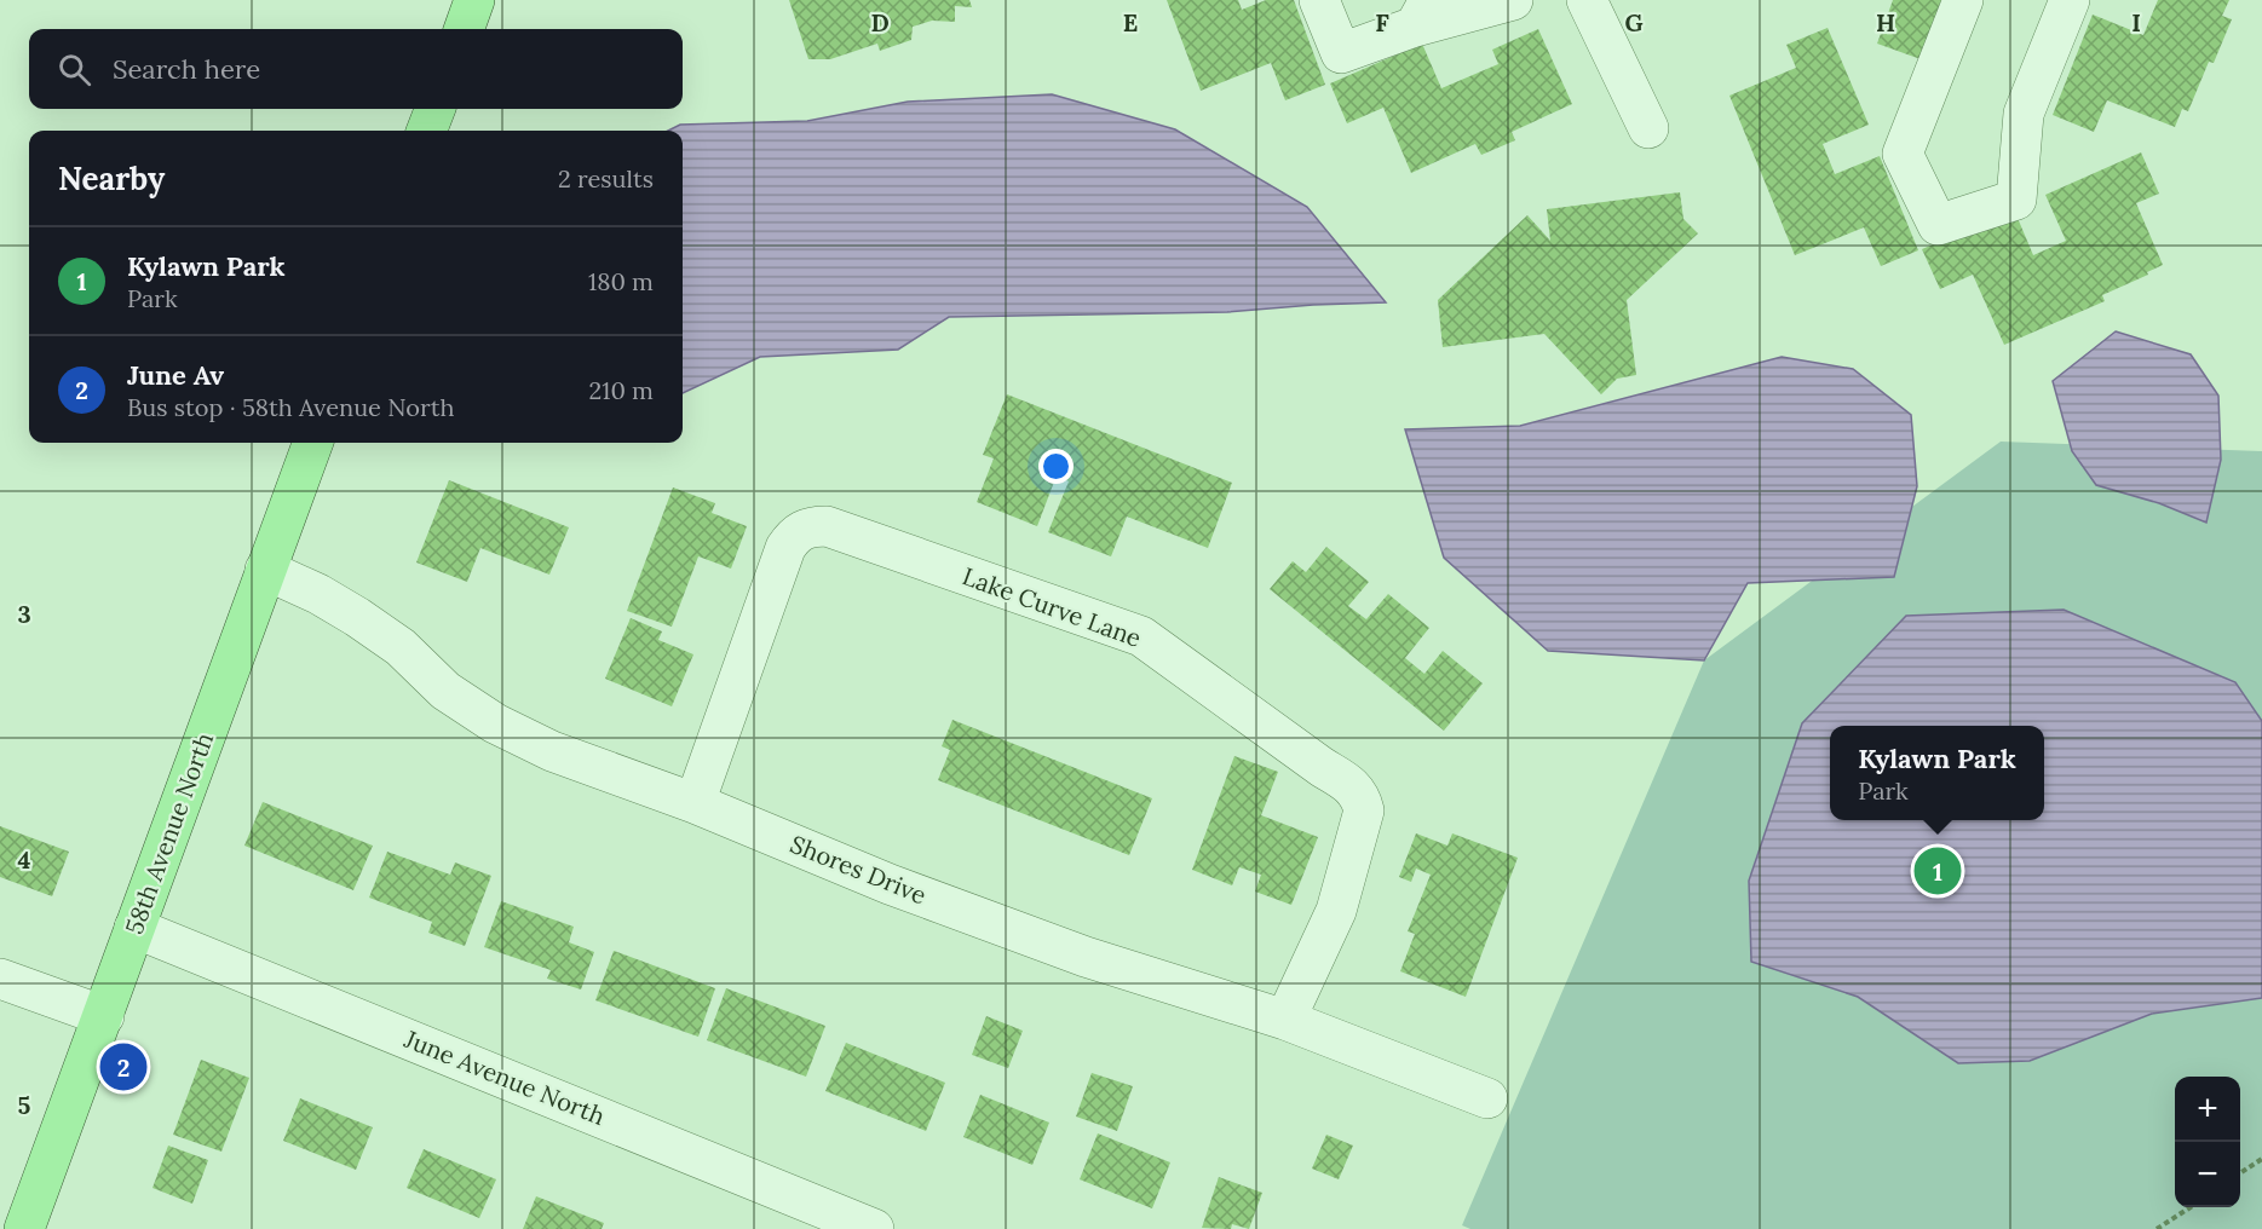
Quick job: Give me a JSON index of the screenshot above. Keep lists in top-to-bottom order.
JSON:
{
  "streets": {
    "main road": ["58th Avenue North"],
    "street": ["Lake Curve Lane", "Shores Drive", "June Avenue North"]
  },
  "crossings": [
    ["Lake Curve Lane", "Shores Drive"],
    ["58th Avenue North", "Shores Drive"],
    ["58th Avenue North", "June Avenue North"]
  ],
  "page": {
    "search": "Search here",
    "heading": ["Nearby", "2 results"],
    "list": [
      {
        "mark": "1",
        "name": "Kylawn Park",
        "note": "Park",
        "value": "180 m"
      },
      {
        "mark": "2",
        "name": "June Av",
        "note": "Bus stop · 58th Avenue North",
        "value": "210 m"
      }
    ],
    "popup": ["Kylawn Park", "Park"],
    "pins": ["1", "2"],
    "map_buttons": ["+", "−"]
  },
  "grid": {
    "columns": [
      "D",
      "E",
      "F",
      "G",
      "H",
      "I"
    ],
    "rows": ["3", "4", "5"]
  }
}
